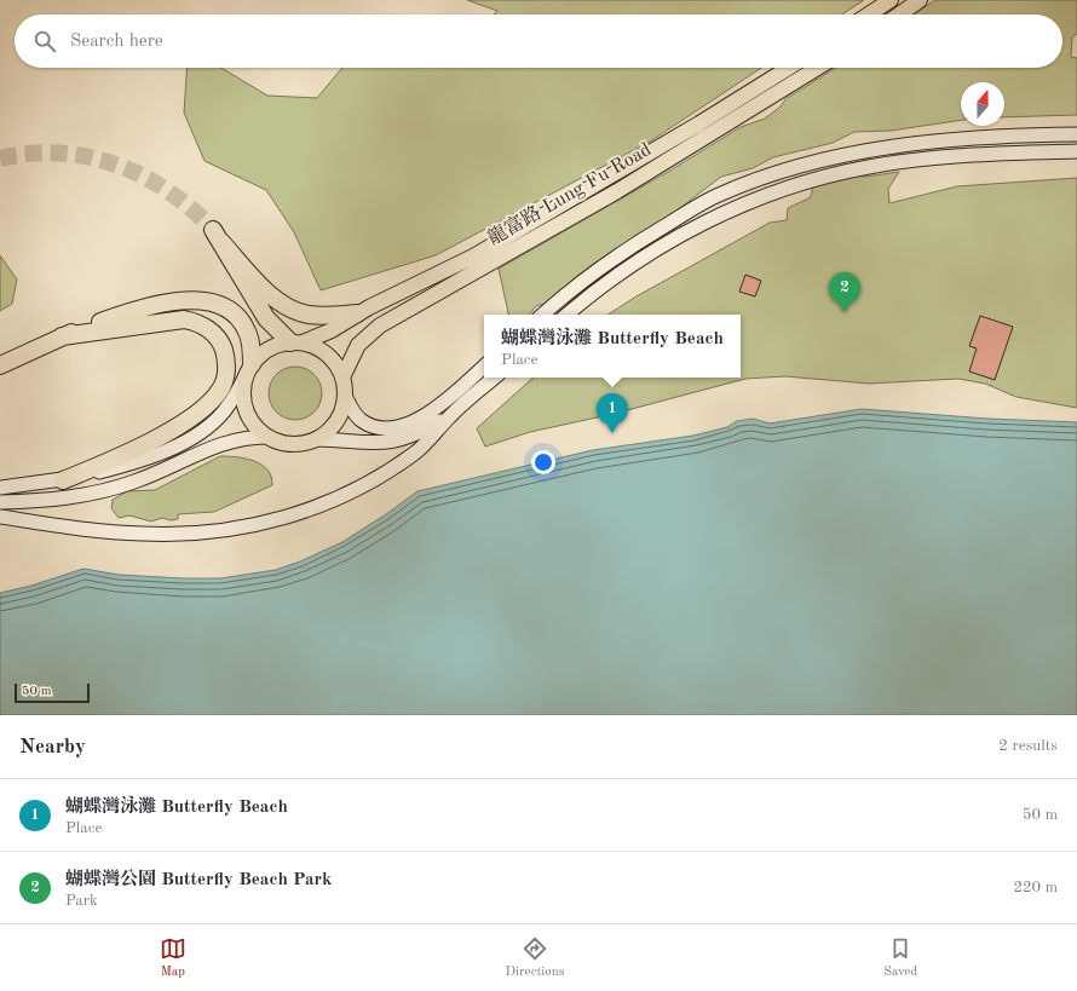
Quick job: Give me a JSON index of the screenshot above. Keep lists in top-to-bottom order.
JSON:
{
  "streets": {
    "main road": ["龍富路 Lung Fu Road"]
  },
  "scale_bar": "50 m",
  "north": "top",
  "page": {
    "search": "Search here",
    "pins": ["2", "1"],
    "popup": ["蝴蝶灣泳灘 Butterfly Beach", "Place"],
    "scale": "50 m",
    "heading": ["Nearby", "2 results"],
    "list": [
      {
        "mark": "1",
        "name": "蝴蝶灣泳灘 Butterfly Beach",
        "note": "Place",
        "value": "50 m"
      },
      {
        "mark": "2",
        "name": "蝴蝶灣公園 Butterfly Beach Park",
        "note": "Park",
        "value": "220 m"
      }
    ],
    "nav": ["Map", "Directions", "Saved"]
  }
}
